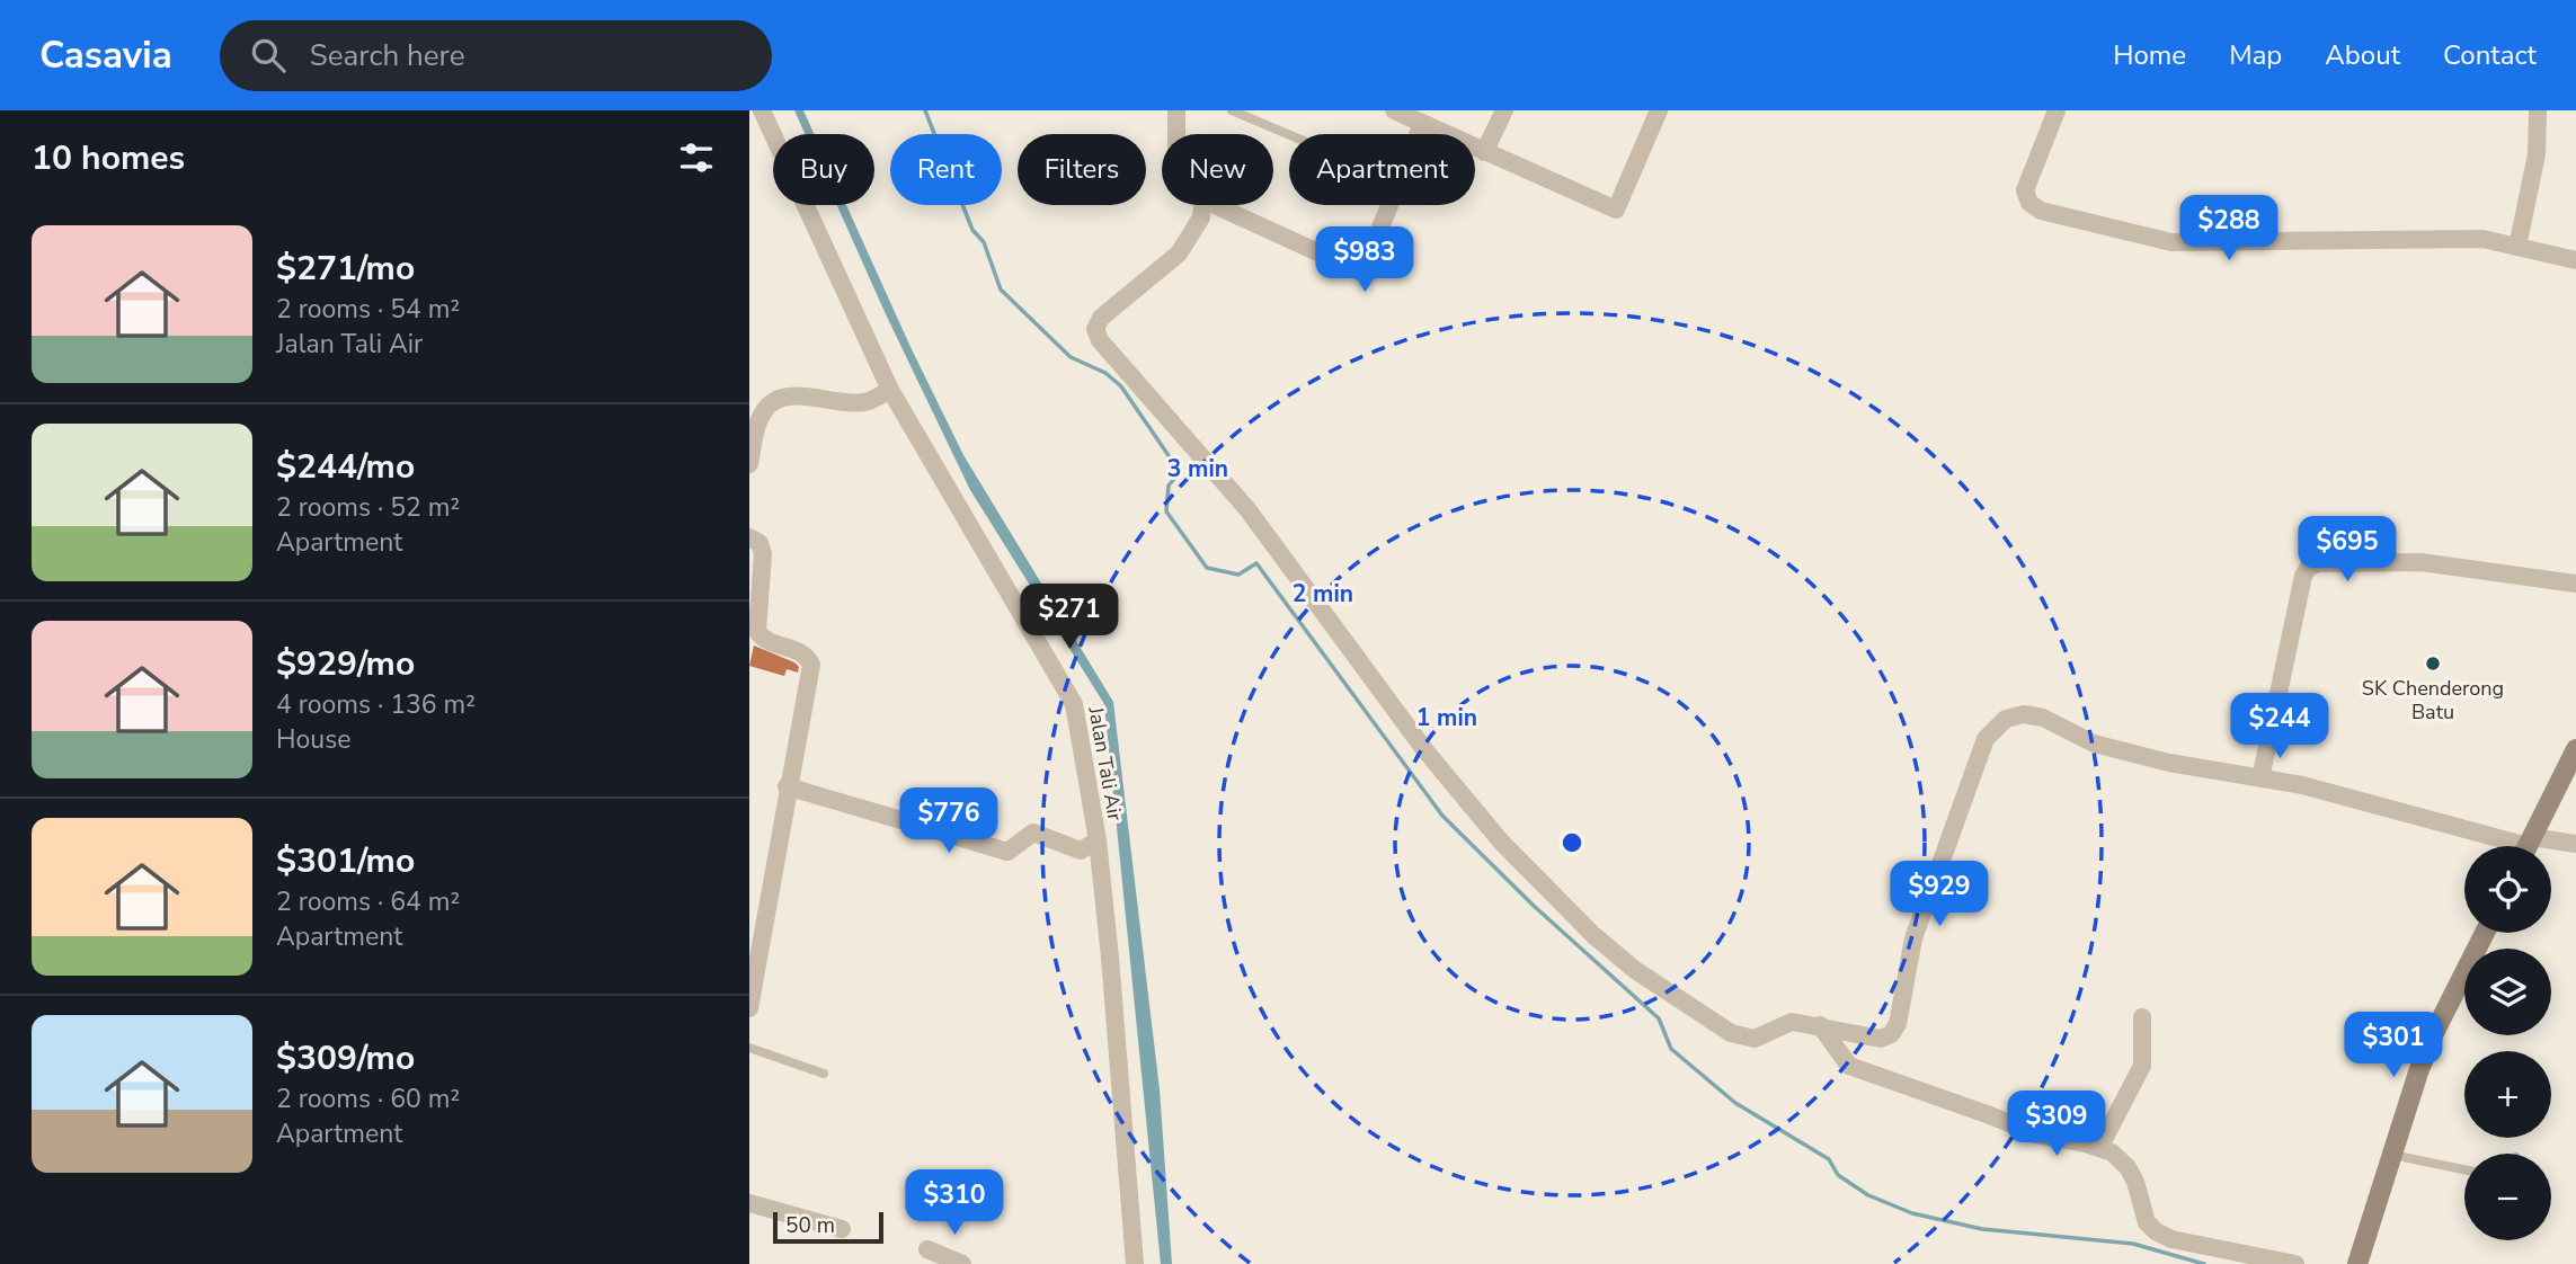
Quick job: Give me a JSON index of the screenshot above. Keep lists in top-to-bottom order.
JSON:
{
  "streets": {
    "street": ["Jalan Tali Air"]
  },
  "places": ["SK Chenderong Batu"],
  "scale_bar": "50 m",
  "page": {
    "header": "Casavia",
    "search": "Search here",
    "nav": [
      "Home",
      "Map",
      "About",
      "Contact"
    ],
    "heading": "10 homes",
    "chip": [
      "Buy",
      "Rent",
      "Filters",
      "New",
      "Apartment"
    ],
    "price": [
      "$288",
      "$983",
      "$695",
      "$271",
      "$244",
      "$776",
      "$929",
      "$301",
      "$309",
      "$310"
    ],
    "list": [
      {
        "name": "$271/mo",
        "note": "2 rooms · 54 m² · Jalan Tali Air"
      },
      {
        "name": "$244/mo",
        "note": "2 rooms · 52 m² · Apartment"
      },
      {
        "name": "$929/mo",
        "note": "4 rooms · 136 m² · House"
      },
      {
        "name": "$301/mo",
        "note": "2 rooms · 64 m² · Apartment"
      },
      {
        "name": "$309/mo",
        "note": "2 rooms · 60 m² · Apartment"
      }
    ],
    "map_buttons": ["+", "−"],
    "scale": "50 m"
  },
  "rings": ["3 min", "2 min", "1 min"]
}
